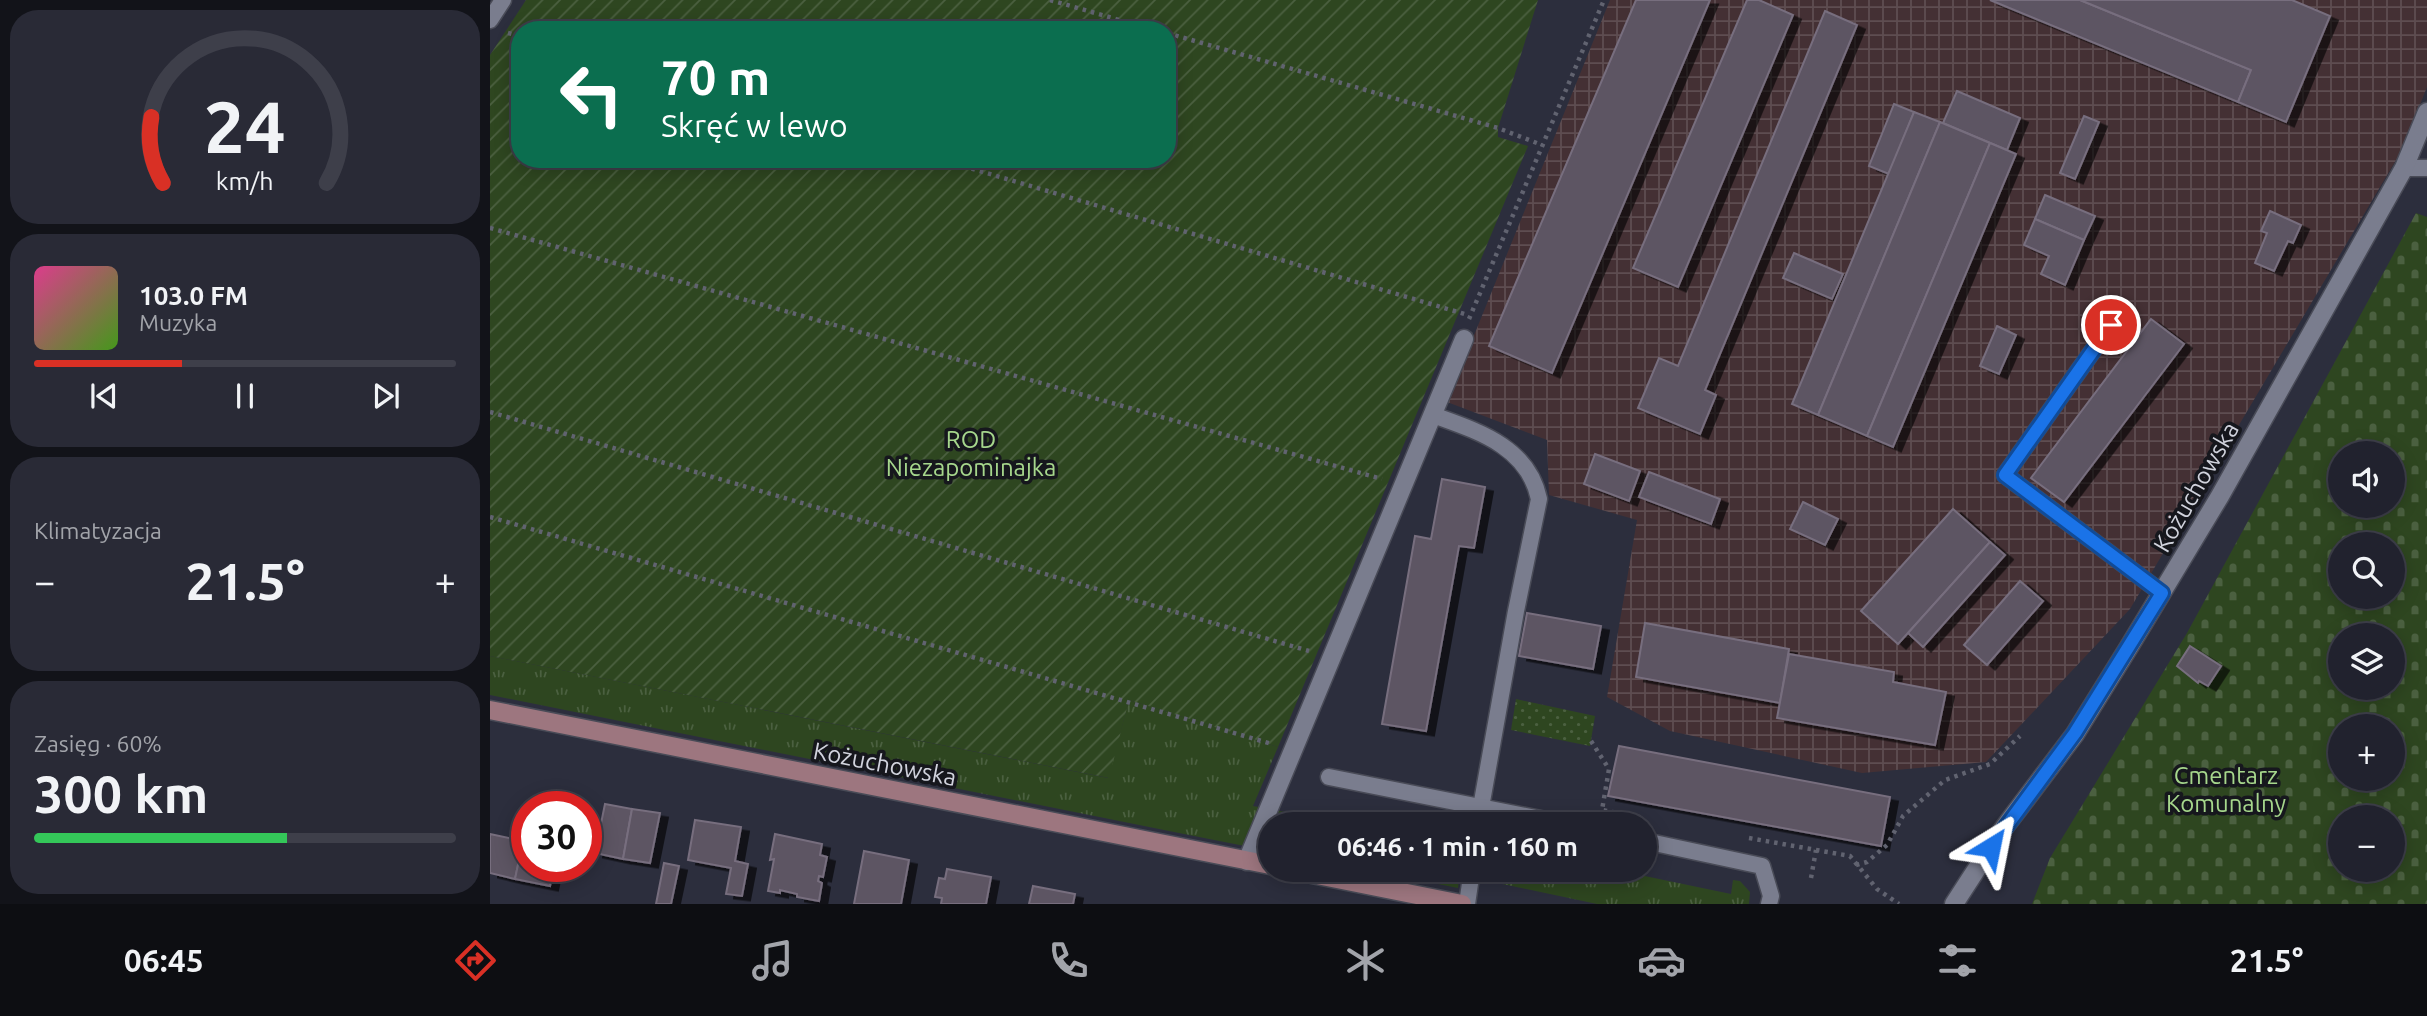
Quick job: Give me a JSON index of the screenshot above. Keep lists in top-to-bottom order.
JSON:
{
  "streets": {
    "main road": ["Kożuchowska"]
  },
  "parks": ["ROD Niezapominajka", "Cmentarz Komunalny"],
  "page": {
    "turn": ["70 m", "Skręć w lewo"],
    "song": ["103.0 FM", "Muzyka"],
    "map_buttons": ["+", "−"],
    "tile": [
      "Klimatyzacja",
      ["Zasięg · 60%", "300 km"]
    ],
    "heat": ["−", "21.5°", "+"],
    "limit": "30",
    "trip": "06:46 · 1 min · 160 m",
    "tabs": ["06:45", "21.5°"],
    "gauge": ["24", "km/h"]
  }
}
